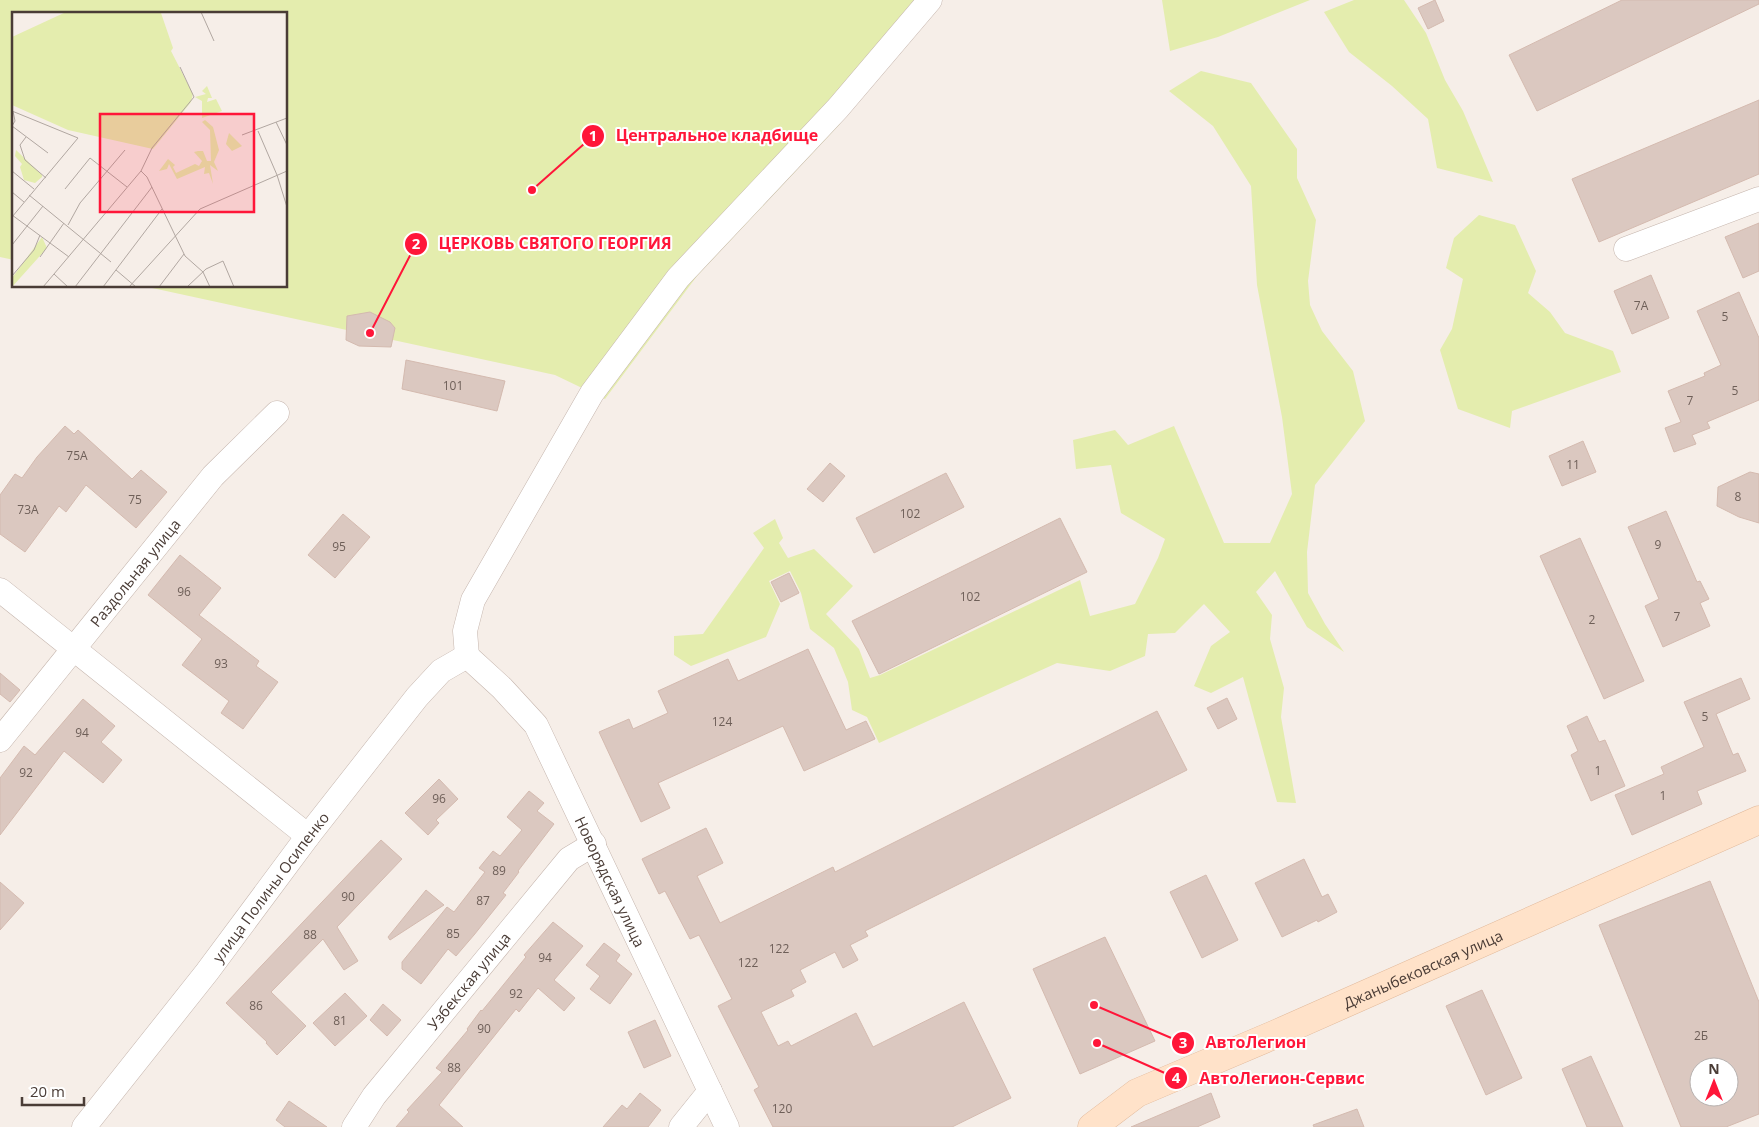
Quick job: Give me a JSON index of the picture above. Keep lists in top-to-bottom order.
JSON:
{
  "streets": {
    "main road": ["Джаныбековская улица"],
    "street": [
      "Раздольная улица",
      "Новорядская улица",
      "улица Полины Осипенко",
      "Узбекская улица"
    ]
  },
  "crossings": [
    ["Новорядская улица", "улица Полины Осипенко"],
    ["Новорядская улица", "Узбекская улица"]
  ],
  "places": [
    "Центральное кладбище",
    "ЦЕРКОВЬ СВЯТОГО ГЕОРГИЯ",
    "АвтоЛегион",
    "АвтоЛегион-Сервис"
  ],
  "house_numbers": [
    "7А",
    "5",
    "101",
    "5",
    "7",
    "75А",
    "11",
    "8",
    "75",
    "73А",
    "102",
    "9",
    "95",
    "96",
    "102",
    "7",
    "2",
    "93",
    "5",
    "124",
    "94",
    "1",
    "92",
    "1",
    "96",
    "89",
    "90",
    "87",
    "85",
    "88",
    "122",
    "94",
    "122",
    "92",
    "86",
    "81",
    "90",
    "2Б",
    "88",
    "120"
  ],
  "scale_bar": "20 m",
  "north": "top"
}
